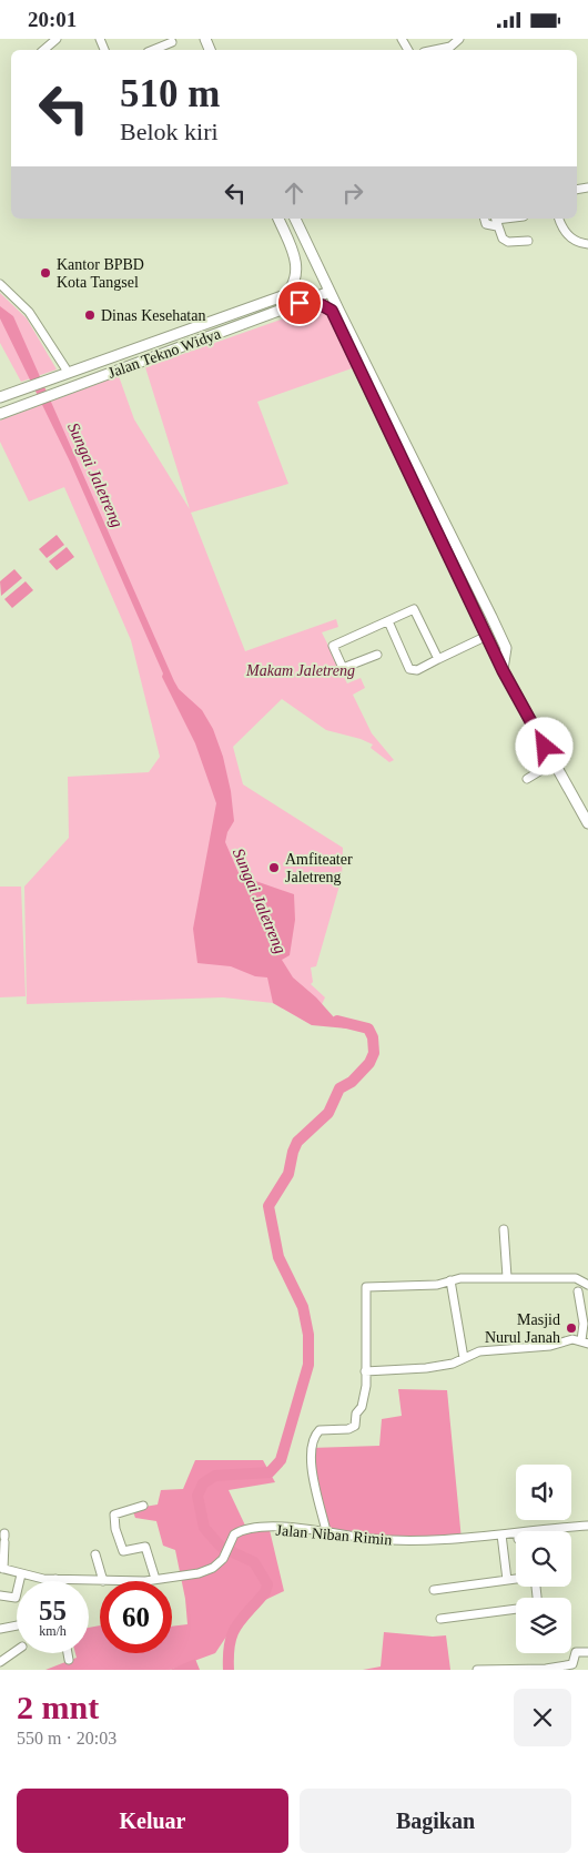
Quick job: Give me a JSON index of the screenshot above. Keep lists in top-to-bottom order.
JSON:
{
  "streets": {
    "main road": ["Jalan Tekno Widya"],
    "street": ["Jalan Niban Rimin"]
  },
  "water": ["Sungai Jaletreng"],
  "parks": ["Makam Jaletreng"],
  "places": [
    "Kantor BPBD Kota Tangsel",
    "Dinas Kesehatan",
    "Amfiteater Jaletreng",
    "Masjid Nurul Janah"
  ],
  "page": {
    "status": "20:01",
    "turn": ["510 m", "Belok kiri"],
    "speed": "55 km/h",
    "limit": "60",
    "heading": ["2 mnt", "550 m · 20:03"],
    "buttons": ["Keluar", "Bagikan"]
  }
}
